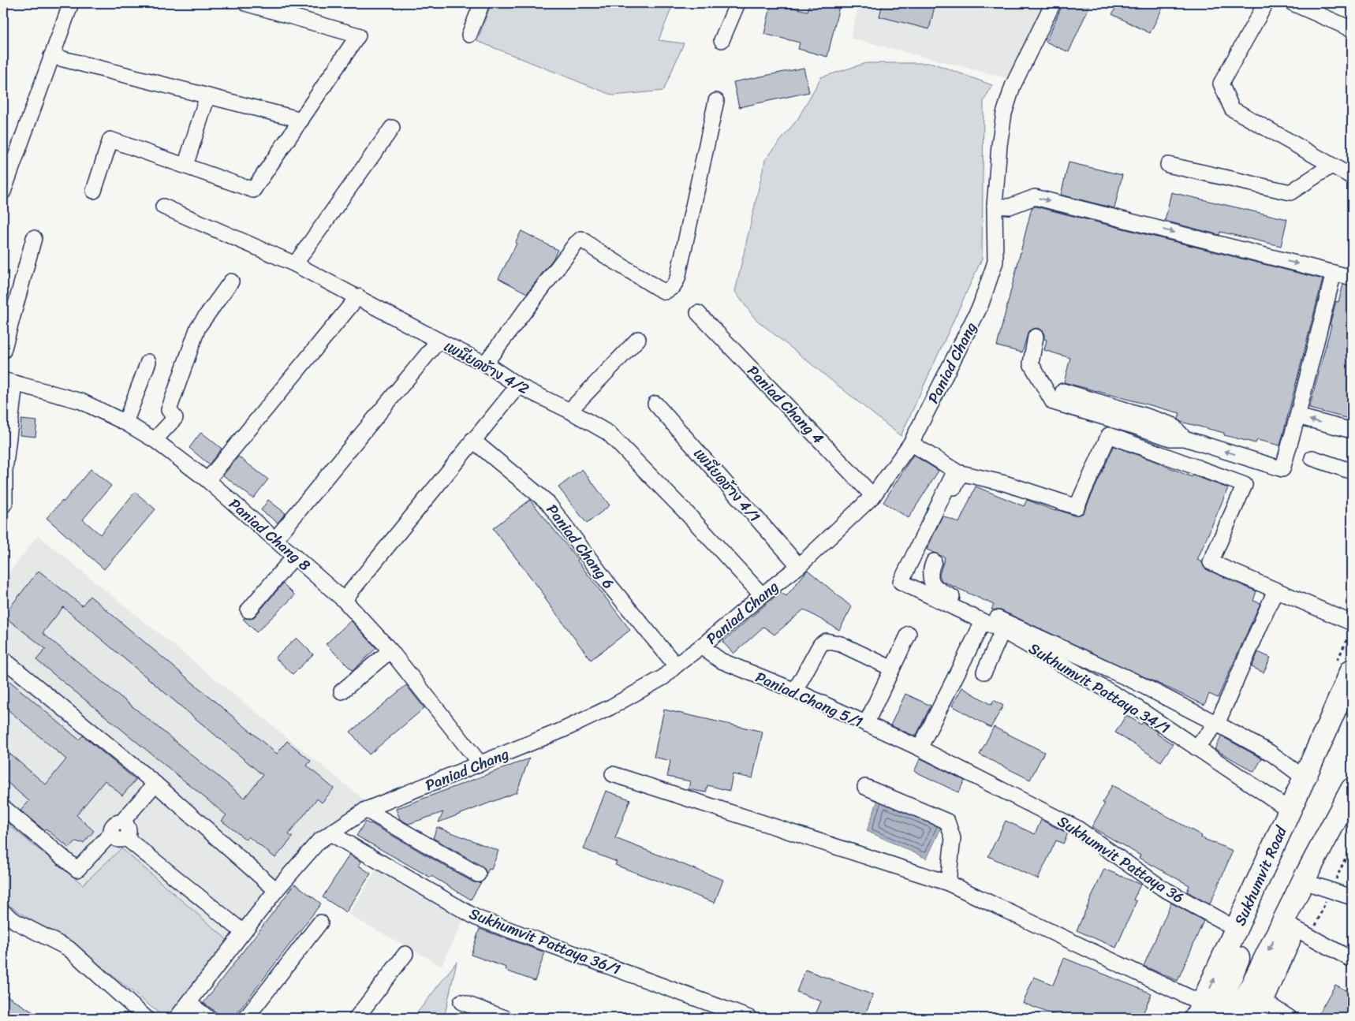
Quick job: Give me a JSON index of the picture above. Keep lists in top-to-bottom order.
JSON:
{
  "streets": {
    "highway": ["Sukhumvit Road"],
    "street": [
      "Paniad Chang",
      "เพนียดช้าง 4/2",
      "Paniad Chang 4",
      "เพนียดช้าง 4/1",
      "Paniad Chang 8",
      "Paniad Chang 6",
      "Sukhumvit Pattaya 34/1",
      "Paniad Chang 5/1",
      "Sukhumvit Pattaya 36",
      "Sukhumvit Pattaya 36/1"
    ]
  },
  "crossings": [
    ["Paniad Chang", "เพนียดช้าง 4/2"],
    ["Paniad Chang", "Paniad Chang 4"],
    ["Paniad Chang", "เพนียดช้าง 4/1"],
    ["Paniad Chang", "Paniad Chang 8"],
    ["Paniad Chang", "Paniad Chang 6"],
    ["Paniad Chang", "Sukhumvit Pattaya 34/1"],
    ["Paniad Chang", "Paniad Chang 5/1"],
    ["Paniad Chang", "Sukhumvit Pattaya 36/1"],
    ["Sukhumvit Pattaya 34/1", "Sukhumvit Road"],
    ["Paniad Chang 5/1", "Sukhumvit Pattaya 36"],
    ["Sukhumvit Pattaya 36", "Sukhumvit Road"]
  ]
}
